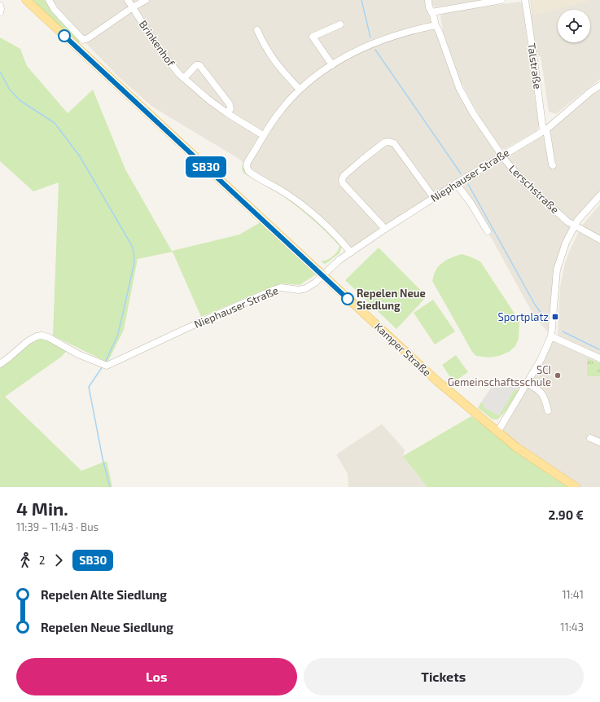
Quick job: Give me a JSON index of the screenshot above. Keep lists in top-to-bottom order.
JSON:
{
  "streets": {
    "main road": ["Kamper Straße"],
    "street": [
      "Brinkenhof",
      "Talstraße",
      "Niephauser Straße",
      "Lerschstraße"
    ]
  },
  "crossings": [
    ["Talstraße", "Niephauser Straße"],
    ["Niephauser Straße", "Lerschstraße"],
    ["Niephauser Straße", "Kamper Straße"]
  ],
  "places": {
    "other": ["Repelen Neue Siedlung", "SCI Gemeinschaftsschule"],
    "transit": ["Sportplatz"]
  },
  "lines": ["bus line SB30"],
  "page": {
    "on_map": "SB30",
    "heading": ["4 Min.", "11:39 – 11:43 · Bus", "2.90 €"],
    "legs": ["2", "SB30"],
    "list": [
      {
        "name": "Repelen Alte Siedlung",
        "value": "11:41"
      },
      {
        "name": "Repelen Neue Siedlung",
        "value": "11:43"
      }
    ],
    "buttons": ["Los", "Tickets"]
  }
}
